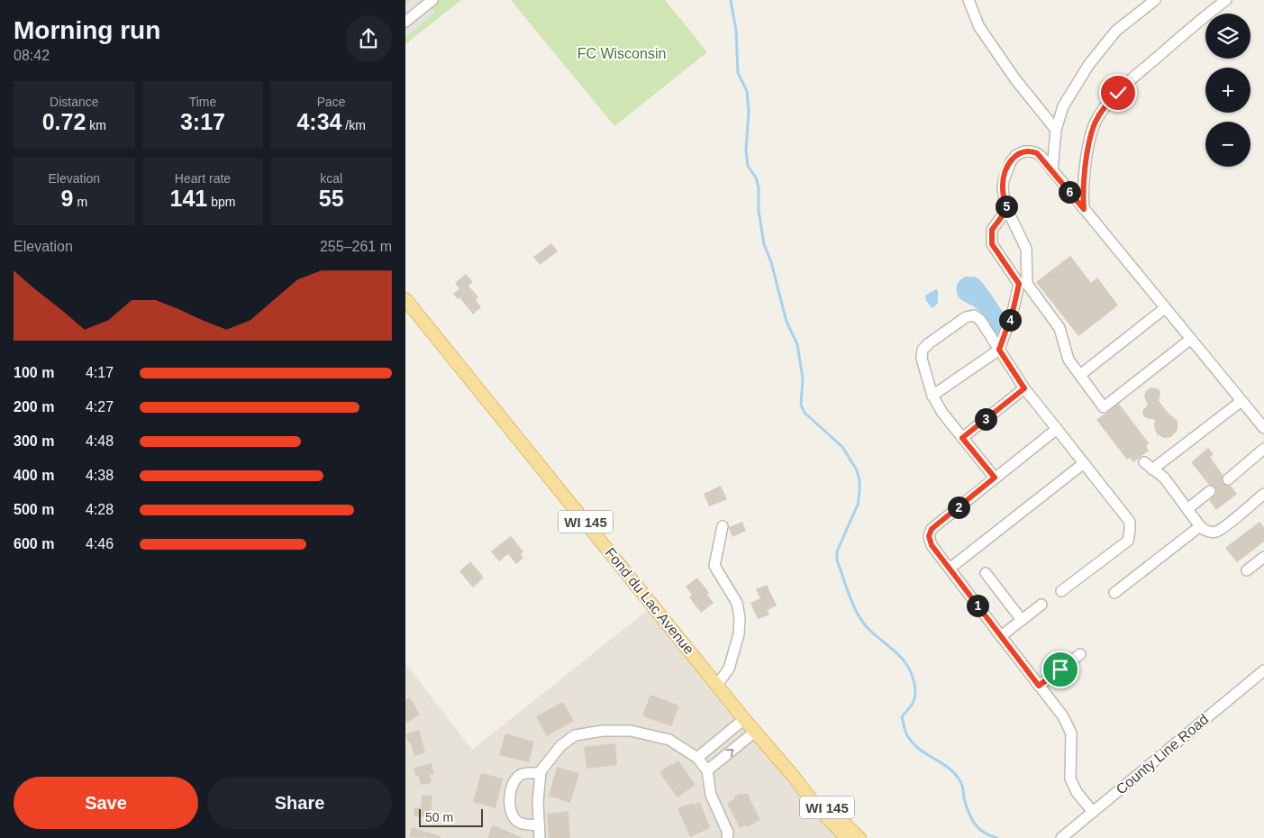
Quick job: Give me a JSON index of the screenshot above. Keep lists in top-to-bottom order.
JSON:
{
  "streets": {
    "main road": ["WI 145", "Fond du Lac Avenue"],
    "street": ["County Line Road"]
  },
  "parks": ["FC Wisconsin"],
  "scale_bar": "50 m",
  "page": {
    "heading": ["Morning run", "08:42"],
    "map_buttons": ["+", "−"],
    "stats": [
      ["Distance", "0.72 km"],
      ["Time", "3:17"],
      ["Pace", "4:34 /km"],
      ["Elevation", "9 m"],
      ["Heart rate", "141 bpm"],
      ["kcal", "55"]
    ],
    "pins": [
      "6",
      "5",
      "4",
      "3",
      "2",
      "1"
    ],
    "chart": ["Elevation", "255–261 m"],
    "list": [
      {
        "name": "100 m",
        "note": "4:17"
      },
      {
        "name": "200 m",
        "note": "4:27"
      },
      {
        "name": "300 m",
        "note": "4:48"
      },
      {
        "name": "400 m",
        "note": "4:38"
      },
      {
        "name": "500 m",
        "note": "4:28"
      },
      {
        "name": "600 m",
        "note": "4:46"
      }
    ],
    "buttons": ["Save", "Share"],
    "scale": "50 m"
  }
}
